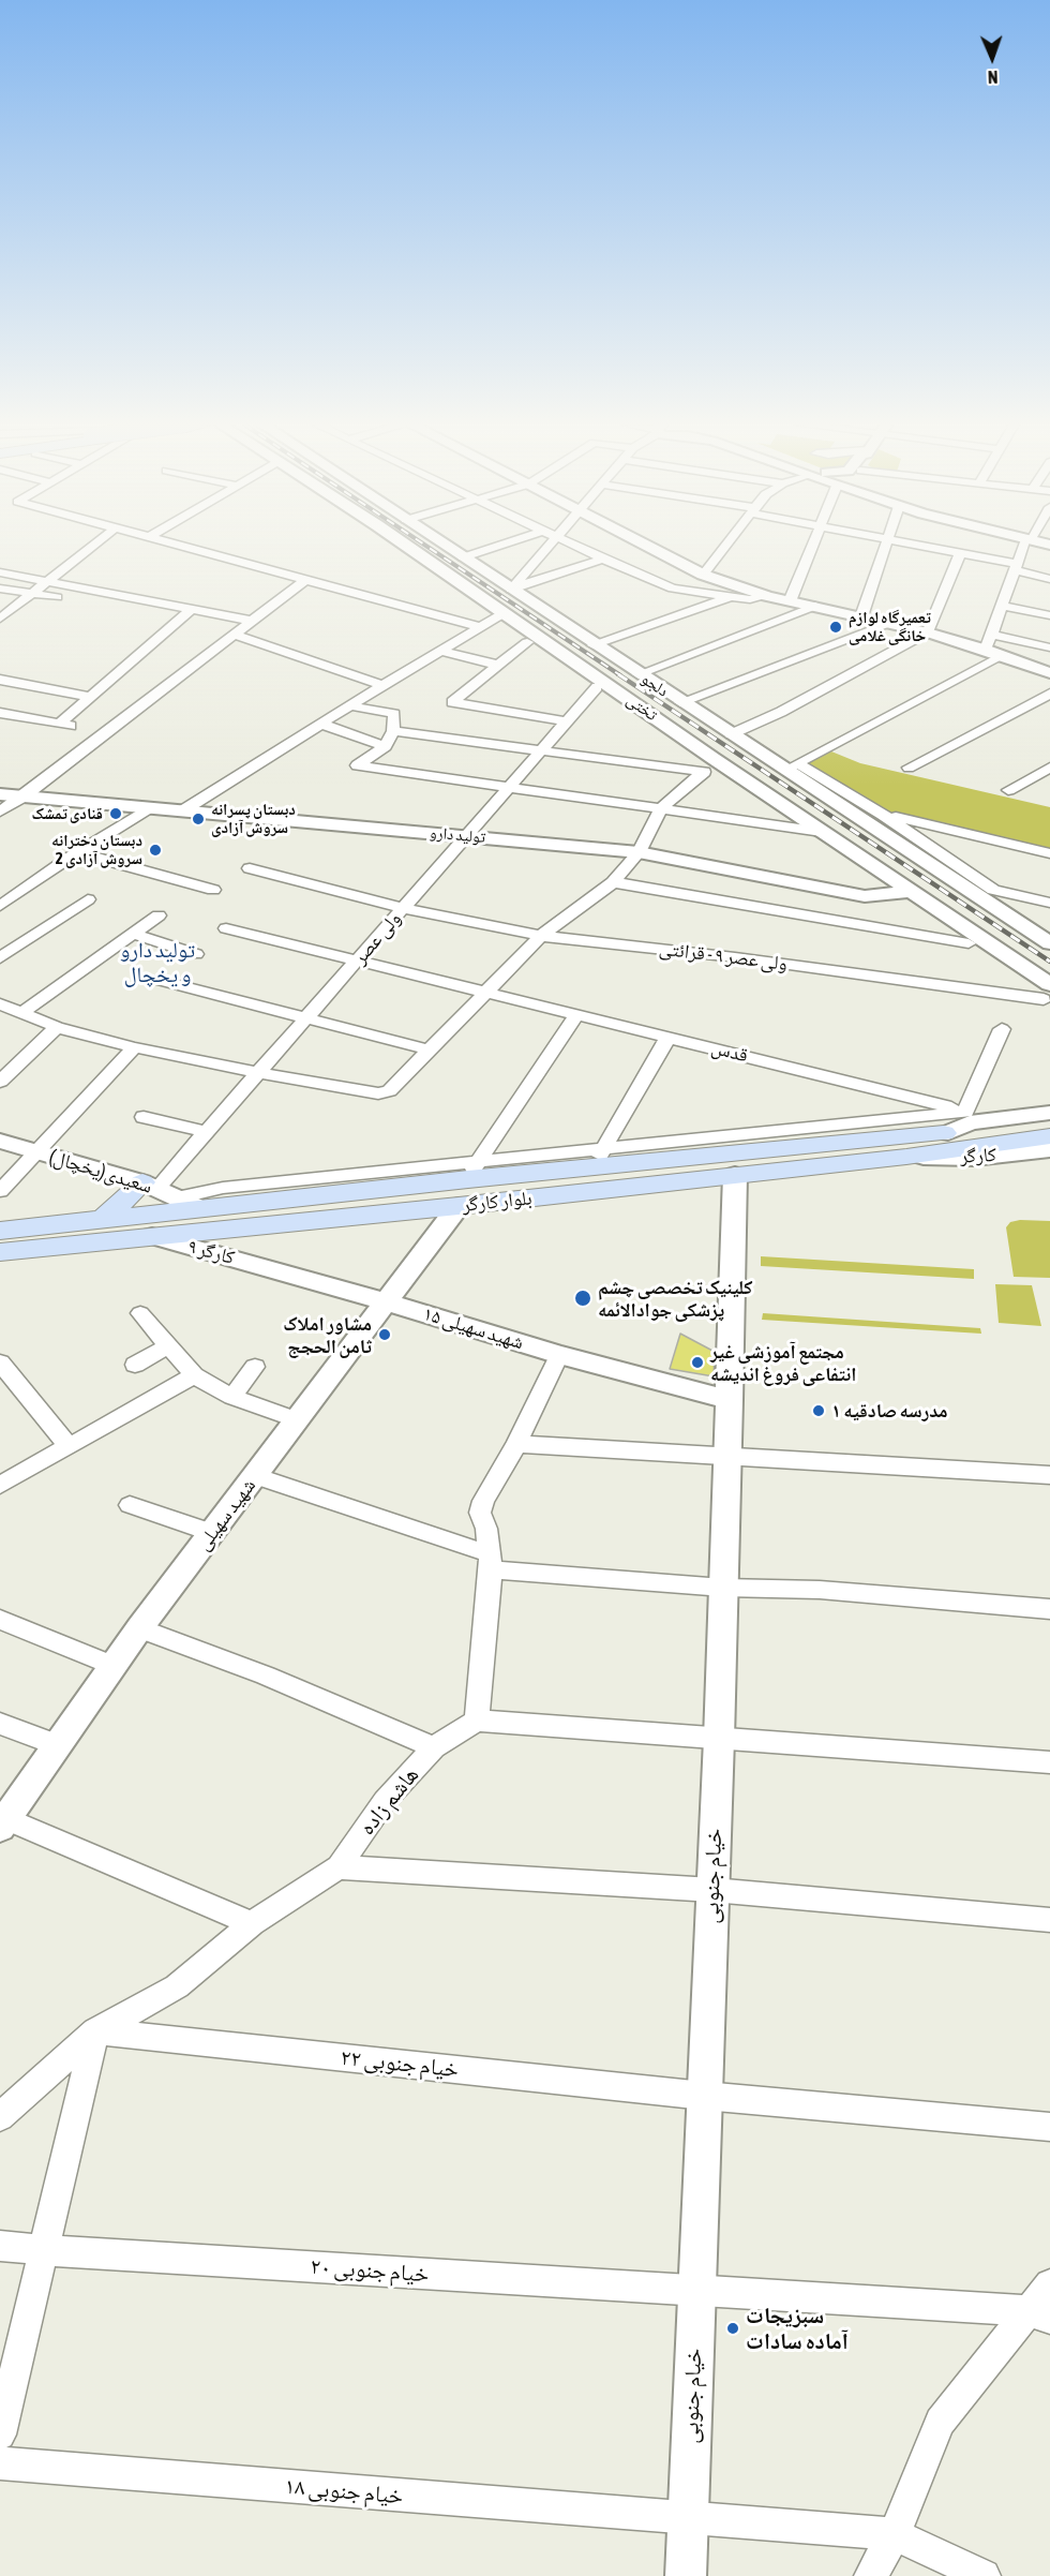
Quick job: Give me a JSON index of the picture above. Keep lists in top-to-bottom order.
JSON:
{
  "streets": {
    "main road": ["بلوار کارگر"],
    "street": [
      "دلجو",
      "تختی",
      "تولید دارو",
      "ولی عصر",
      "ولی عصر ۹ - قرائتی",
      "قدس",
      "کارگر",
      "سعیدی(یخچال)",
      "کارگر ۹",
      "شهید سهیلی ۱۵",
      "شهید سهیلی",
      "هاشم زاده",
      "خیام جنوبی",
      "خیام جنوبی ۲۲",
      "خیام جنوبی ۲۰",
      "خیام جنوبی ۱۸"
    ]
  },
  "crossings": [
    ["تختی", "تولید دارو"],
    ["تختی", "ولی عصر ۹ - قرائتی"],
    ["تولید دارو", "ولی عصر"],
    ["ولی عصر", "ولی عصر ۹ - قرائتی"],
    ["ولی عصر", "قدس"],
    ["ولی عصر", "سعیدی(یخچال)"],
    ["ولی عصر", "بلوار کارگر"],
    ["قدس", "بلوار کارگر"],
    ["کارگر", "بلوار کارگر"],
    ["سعیدی(یخچال)", "بلوار کارگر"],
    ["بلوار کارگر", "کارگر ۹"],
    ["بلوار کارگر", "شهید سهیلی"],
    ["بلوار کارگر", "خیام جنوبی"],
    ["کارگر ۹", "شهید سهیلی ۱۵"],
    ["کارگر ۹", "شهید سهیلی"],
    ["شهید سهیلی ۱۵", "شهید سهیلی"],
    ["شهید سهیلی ۱۵", "خیام جنوبی"],
    ["هاشم زاده", "خیام جنوبی ۲۲"],
    ["خیام جنوبی", "خیام جنوبی ۲۲"],
    ["خیام جنوبی", "خیام جنوبی ۲۰"],
    ["خیام جنوبی", "خیام جنوبی ۱۸"]
  ],
  "districts": ["تولید دارو و یخچال"],
  "places": [
    "تعمیرگاه لوازم خانگی غلامی",
    "قنادی تمشک",
    "دبستان پسرانه سروش آزادی",
    "دبستان دخترانه سروش آزادی 2",
    "کلینیک تخصصی چشم پزشکی جوادالائمه",
    "مشاور املاک ثامن الحجج",
    "مجتمع آموزشی غیر انتفاعی فروغ اندیشه",
    "مدرسه صادقیه ۱",
    "سبزیجات آماده سادات"
  ],
  "north": "bottom"
}
